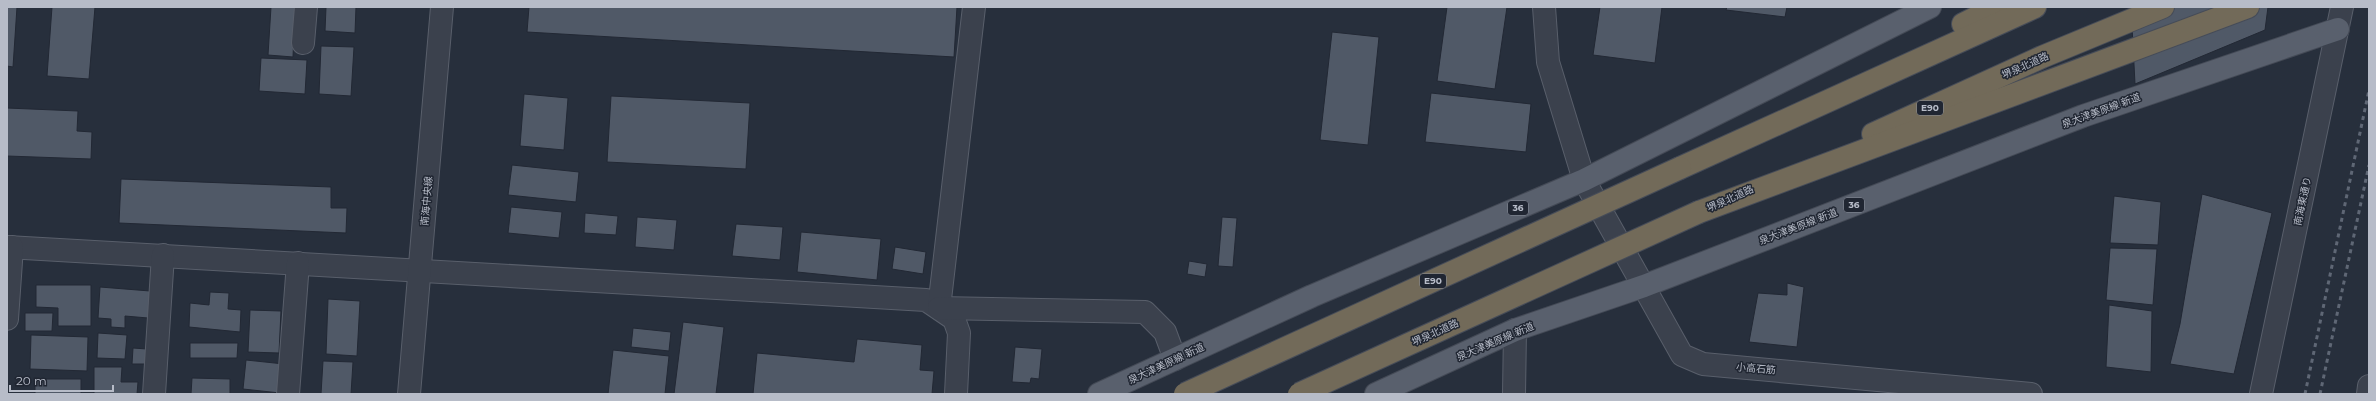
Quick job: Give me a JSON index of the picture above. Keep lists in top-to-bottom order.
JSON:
{
  "streets": {
    "highway": ["堺泉北道路", "E90"],
    "main road": ["泉大津美原線 新道", "36"],
    "street": ["南海中央線", "南海東通り", "小高石筋"]
  },
  "crossings": [
    ["泉大津美原線 新道", "南海東通り"],
    ["泉大津美原線 新道", "小高石筋"]
  ],
  "scale_bar": "20 m"
}
